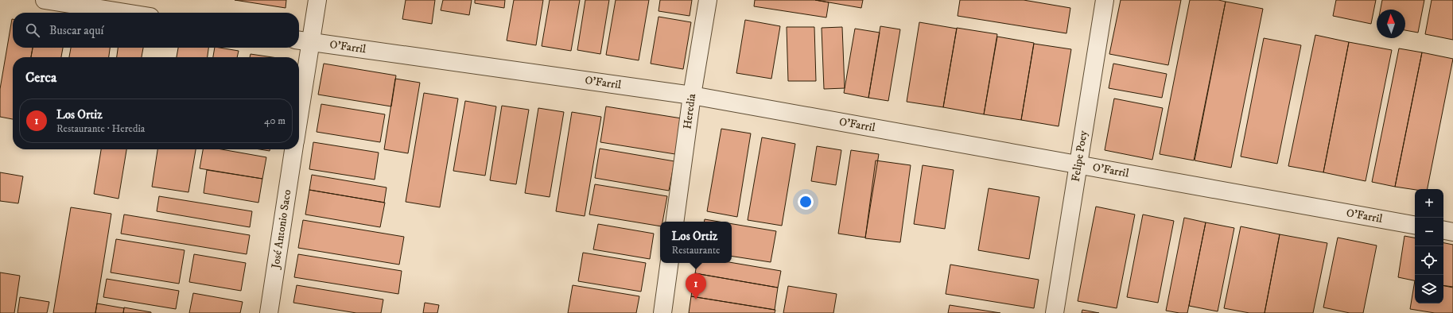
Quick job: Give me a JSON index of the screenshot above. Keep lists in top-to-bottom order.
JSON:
{
  "streets": {
    "street": [
      "O'Farril",
      "Heredia",
      "Felipe Poey",
      "José Antonio Saco"
    ]
  },
  "crossings": [
    ["O'Farril", "Heredia"],
    ["O'Farril", "Felipe Poey"]
  ],
  "north": "top",
  "page": {
    "search": "Buscar aquí",
    "heading": "Cerca",
    "list": [
      {
        "mark": "1",
        "name": "Los Ortiz",
        "note": "Restaurante · Heredia",
        "value": "40 m"
      }
    ],
    "map_buttons": ["+", "−"],
    "popup": ["Los Ortiz", "Restaurante"],
    "pins": "1"
  }
}
